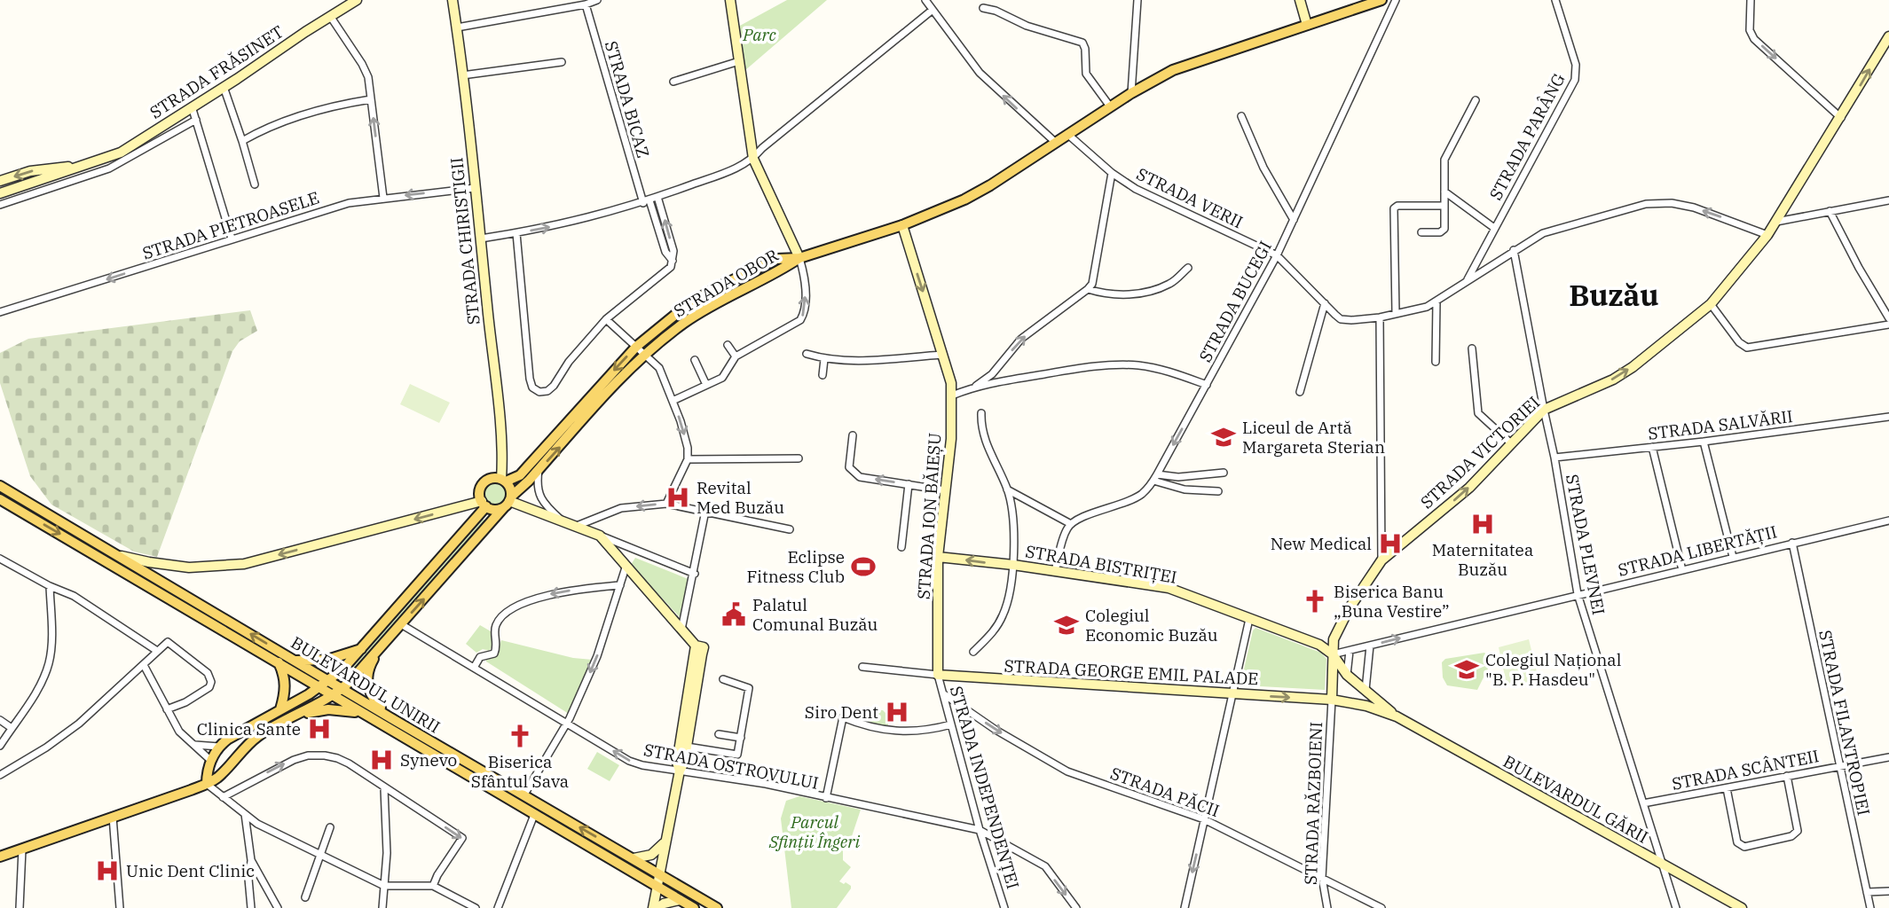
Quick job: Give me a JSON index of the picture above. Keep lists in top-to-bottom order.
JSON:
{
  "streets": {
    "main road": ["STRADA OBOR", "BULEVARDUL UNIRII"],
    "street": [
      "STRADA FRĂSINET",
      "STRADA BICAZ",
      "STRADA PARÂNG",
      "STRADA VERII",
      "STRADA PIETROASELE",
      "STRADA CHIRISTIGII",
      "STRADA BUCEGI",
      "STRADA SALVĂRII",
      "STRADA VICTORIEI",
      "STRADA ION BĂIEȘU",
      "STRADA PLEVNEI",
      "STRADA LIBERTĂȚII",
      "STRADA BISTRIȚEI",
      "STRADA GEORGE EMIL PALADE",
      "STRADA FILANTROPIEI",
      "STRADA OSTROVULUI",
      "STRADA SCÂNTEII",
      "STRADA INDEPENDENȚEI",
      "STRADA PĂCII",
      "BULEVARDUL GĂRII",
      "STRADA RĂZBOIENI"
    ]
  },
  "crossings": [
    ["STRADA PARÂNG", "STRADA VERII"],
    ["STRADA VERII", "STRADA BUCEGI"],
    ["STRADA VERII", "STRADA VICTORIEI"],
    ["STRADA VERII", "STRADA PLEVNEI"],
    ["STRADA PIETROASELE", "STRADA CHIRISTIGII"],
    ["STRADA CHIRISTIGII", "STRADA OBOR"],
    ["STRADA OBOR", "BULEVARDUL UNIRII"],
    ["STRADA OBOR", "STRADA OSTROVULUI"],
    ["STRADA SALVĂRII", "STRADA PLEVNEI"],
    ["STRADA VICTORIEI", "STRADA PLEVNEI"],
    ["STRADA VICTORIEI", "STRADA LIBERTĂȚII"],
    ["STRADA VICTORIEI", "STRADA BISTRIȚEI"],
    ["STRADA VICTORIEI", "STRADA GEORGE EMIL PALADE"],
    ["STRADA VICTORIEI", "STRADA RĂZBOIENI"],
    ["STRADA ION BĂIEȘU", "STRADA BISTRIȚEI"],
    ["STRADA ION BĂIEȘU", "STRADA GEORGE EMIL PALADE"],
    ["STRADA ION BĂIEȘU", "STRADA INDEPENDENȚEI"],
    ["STRADA PLEVNEI", "STRADA LIBERTĂȚII"],
    ["STRADA PLEVNEI", "STRADA SCÂNTEII"],
    ["STRADA PLEVNEI", "BULEVARDUL GĂRII"],
    ["STRADA LIBERTĂȚII", "STRADA BISTRIȚEI"],
    ["STRADA LIBERTĂȚII", "STRADA FILANTROPIEI"],
    ["STRADA BISTRIȚEI", "STRADA GEORGE EMIL PALADE"],
    ["STRADA BISTRIȚEI", "BULEVARDUL GĂRII"],
    ["STRADA GEORGE EMIL PALADE", "STRADA INDEPENDENȚEI"],
    ["STRADA GEORGE EMIL PALADE", "BULEVARDUL GĂRII"],
    ["STRADA GEORGE EMIL PALADE", "STRADA RĂZBOIENI"],
    ["STRADA FILANTROPIEI", "STRADA SCÂNTEII"],
    ["STRADA OSTROVULUI", "STRADA INDEPENDENȚEI"],
    ["STRADA INDEPENDENȚEI", "STRADA PĂCII"],
    ["STRADA PĂCII", "STRADA RĂZBOIENI"]
  ],
  "one_way": [
    "STRADA PIETROASELE",
    "STRADA VICTORIEI",
    "STRADA LIBERTĂȚII",
    "STRADA PĂCII"
  ],
  "districts": ["Buzău"],
  "parks": ["Parc", "Parcul Sfinții Îngeri"],
  "places": {
    "school or university": ["Liceul de Artă Margareta Sterian", "Colegiul Economic Buzău", "Colegiul Național \"B. P. Hasdeu\""],
    "hospital": [
      "Revital Med Buzău",
      "Maternitatea Buzău",
      "New Medical",
      "Siro Dent",
      "Clinica Sante",
      "Synevo",
      "Unic Dent Clinic"
    ],
    "sports": ["Eclipse Fitness Club"],
    "church": ["Biserica Banu „Buna Vestire”", "Biserica Sfântul Sava"],
    "public building": ["Palatul Comunal Buzău"]
  }
}
